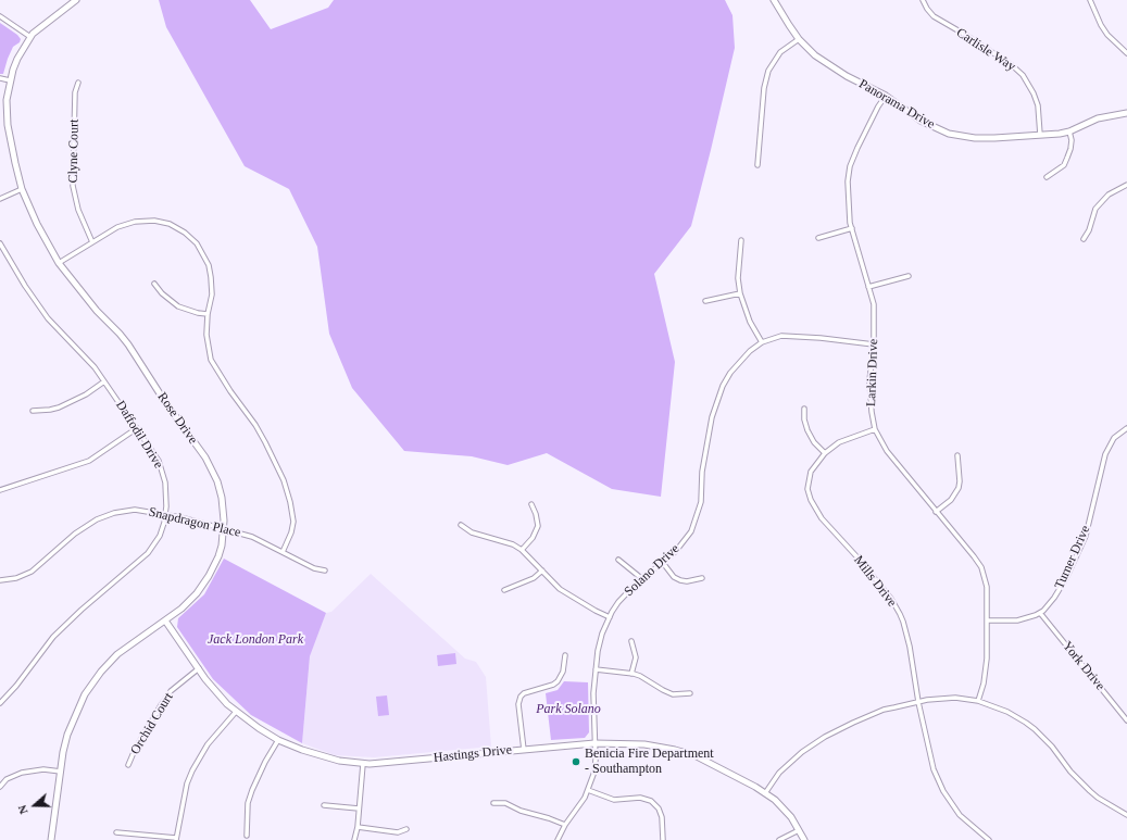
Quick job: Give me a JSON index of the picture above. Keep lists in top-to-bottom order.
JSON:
{
  "streets": {
    "street": [
      "Carlisle Way",
      "Panorama Drive",
      "Clyne Court",
      "Larkin Drive",
      "Rose Drive",
      "Daffodil Drive",
      "Snapdragon Place",
      "Turner Drive",
      "Solano Drive",
      "Mills Drive",
      "York Drive",
      "Orchid Court",
      "Hastings Drive"
    ]
  },
  "crossings": [
    ["Carlisle Way", "Panorama Drive"],
    ["Panorama Drive", "Larkin Drive"],
    ["Larkin Drive", "Turner Drive"],
    ["Larkin Drive", "Solano Drive"],
    ["Larkin Drive", "Mills Drive"],
    ["Rose Drive", "Snapdragon Place"],
    ["Rose Drive", "Hastings Drive"],
    ["Daffodil Drive", "Snapdragon Place"],
    ["Turner Drive", "York Drive"],
    ["Solano Drive", "Hastings Drive"],
    ["Orchid Court", "Hastings Drive"]
  ],
  "parks": ["Jack London Park", "Park Solano"],
  "places": ["Benicia Fire Department - Southampton"],
  "north": "left"
}
